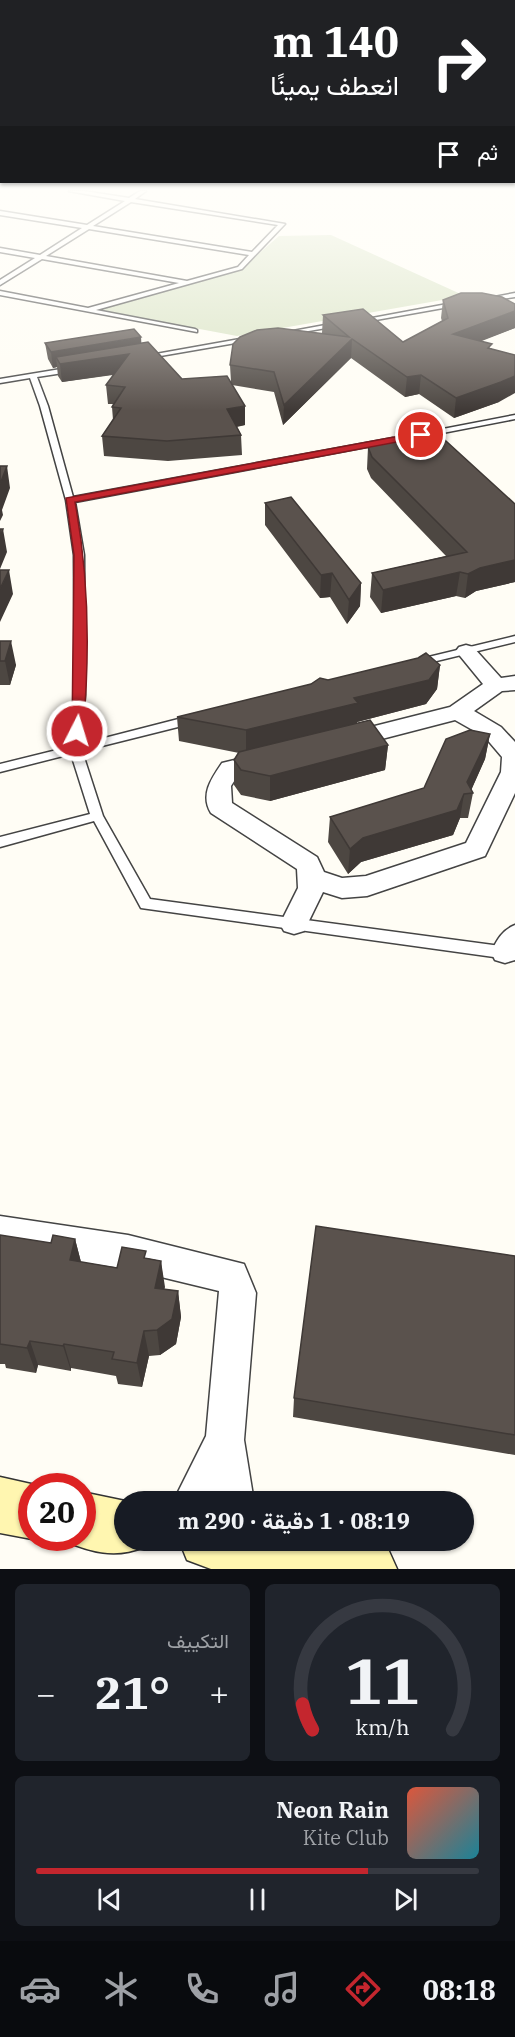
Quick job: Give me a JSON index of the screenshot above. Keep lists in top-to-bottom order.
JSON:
{
  "page": {
    "turn": ["140 m", "انعطف يمينًا"],
    "then": "ثم",
    "limit": "20",
    "trip": "08:19 · 1 دقيقة · 290 m",
    "tile": "التكييف",
    "heat": ["−", "21°", "+"],
    "song": ["Neon Rain", "Kite Club"],
    "tabs": "08:18",
    "gauge": ["11", "km/h"]
  }
}
